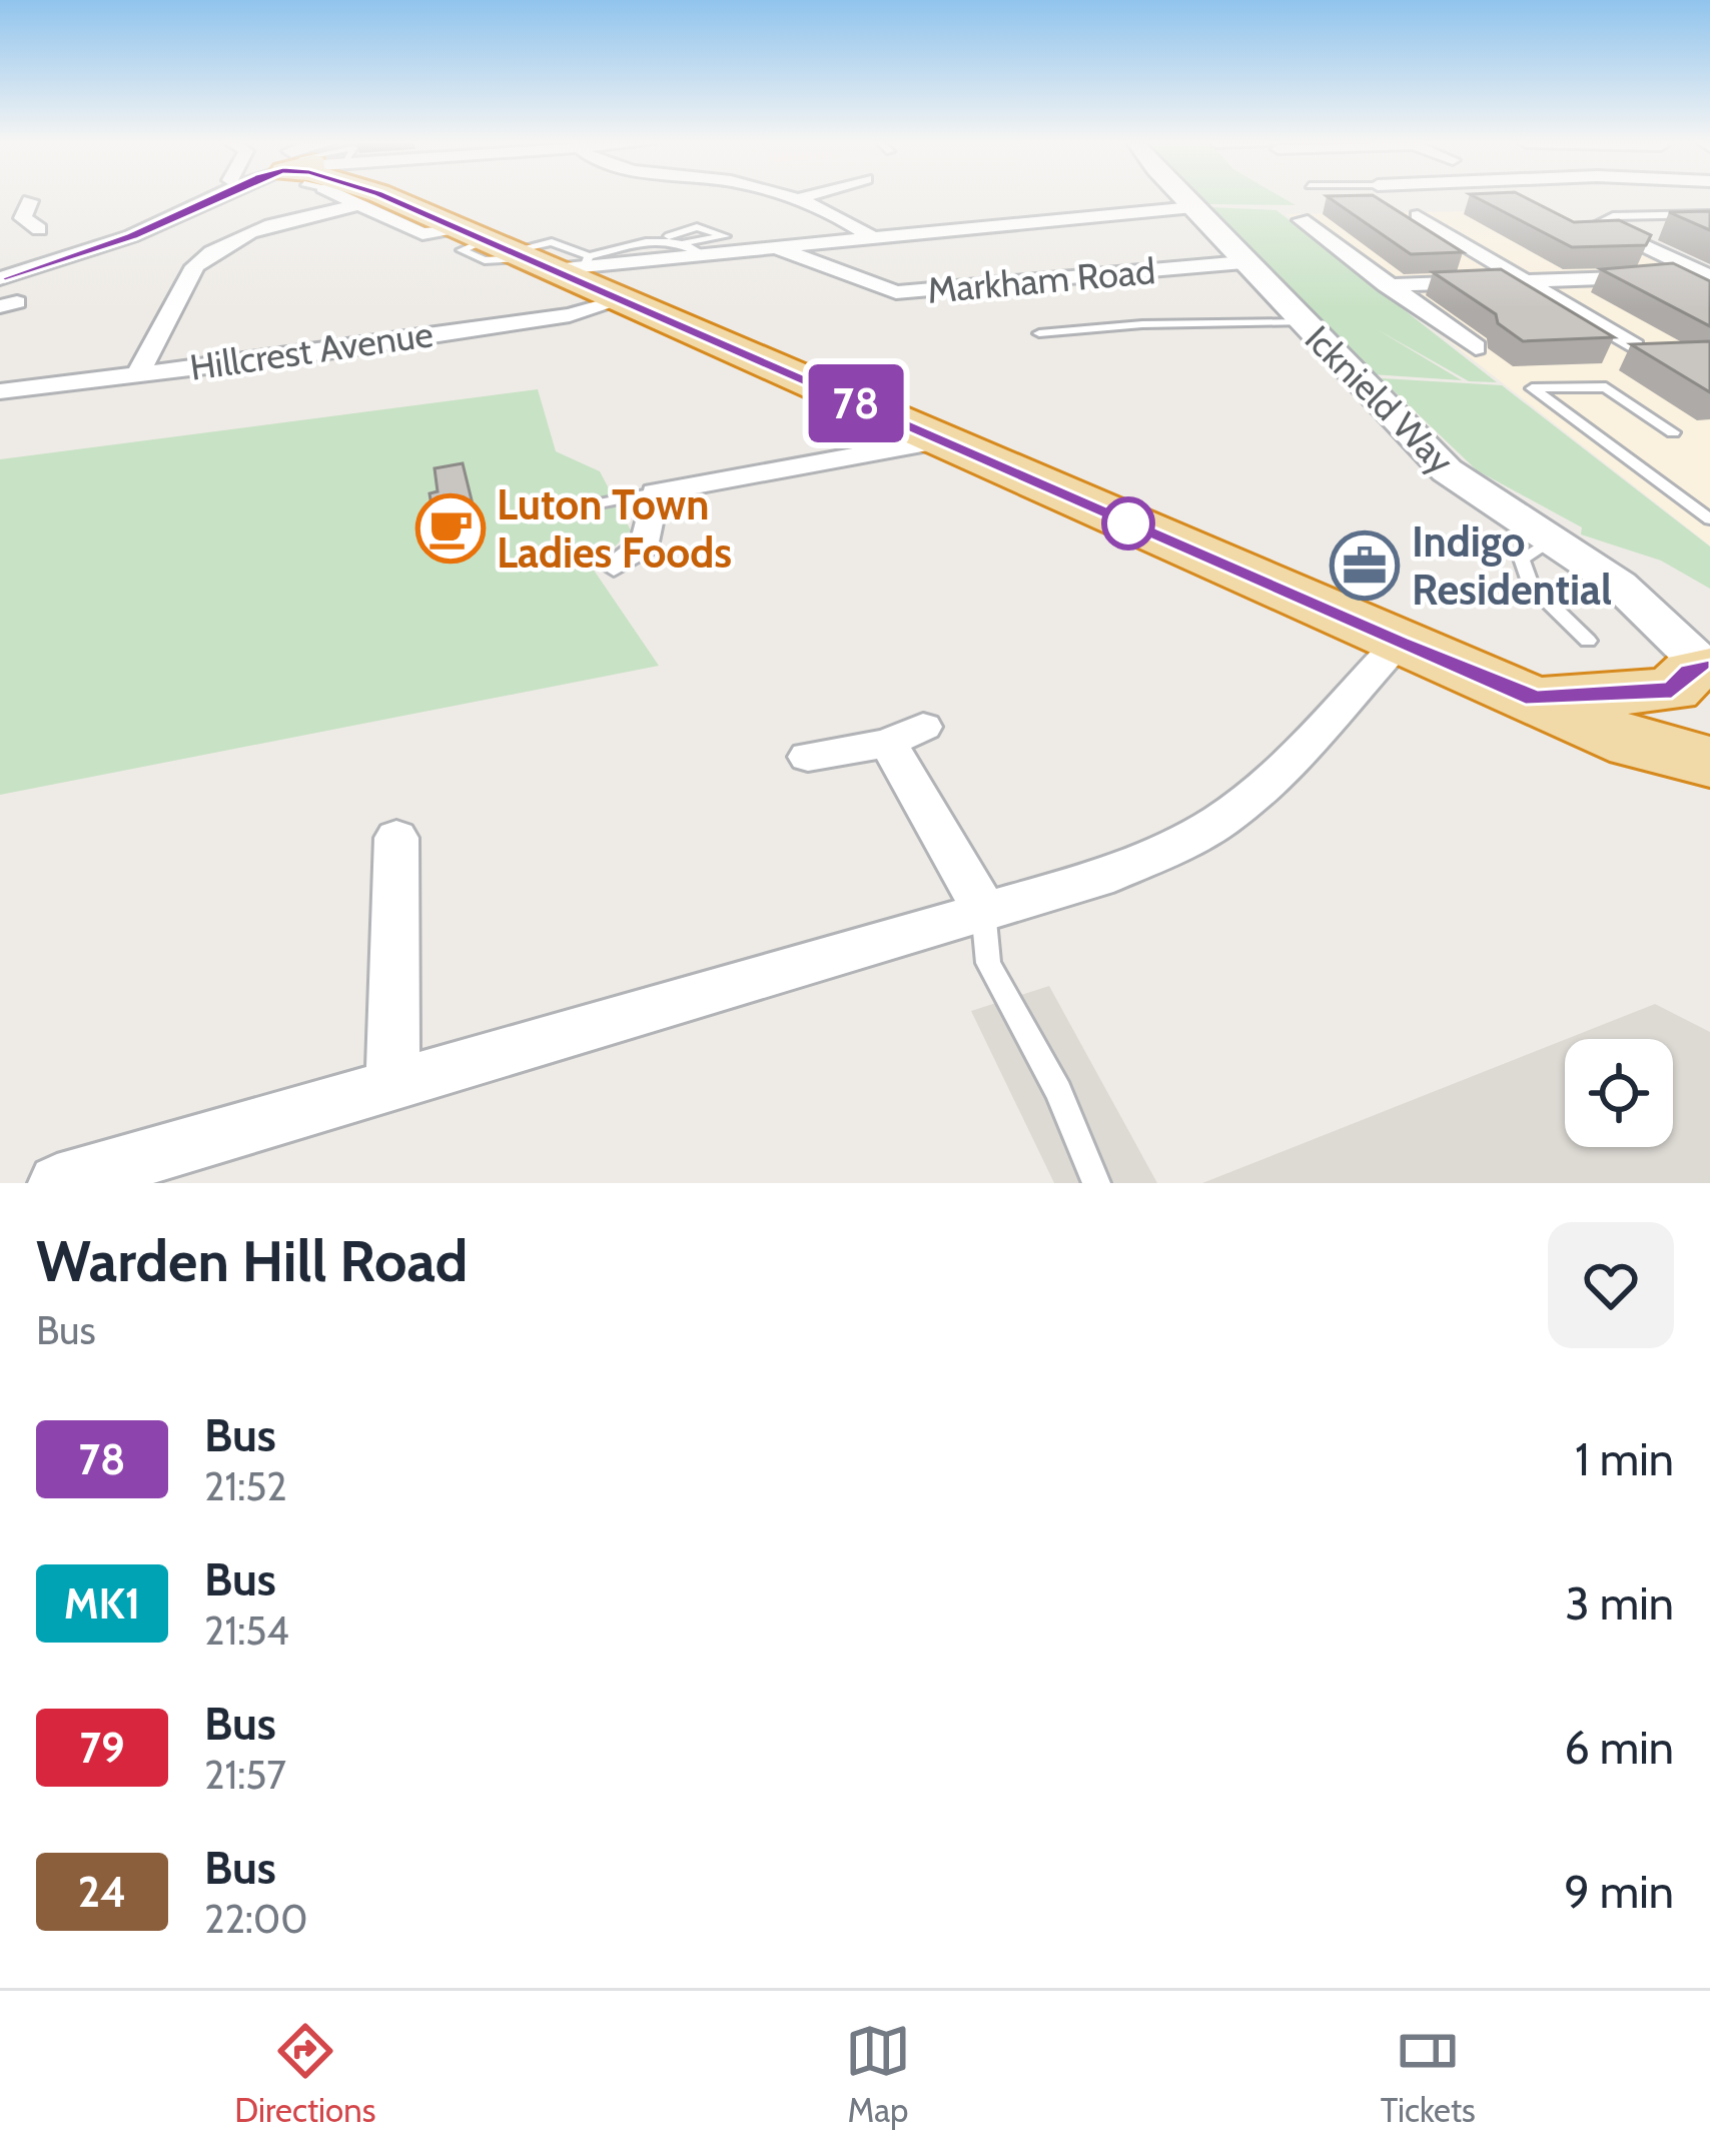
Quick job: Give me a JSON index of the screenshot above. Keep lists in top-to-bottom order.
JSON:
{
  "streets": {
    "street": ["Markham Road", "Hillcrest Avenue", "Icknield Way"]
  },
  "crossings": [
    ["Markham Road", "Icknield Way"]
  ],
  "places": {
    "cafe": ["Luton Town Ladies Foods"],
    "office": ["Indigo Residential"]
  },
  "lines": ["bus line 78"],
  "page": {
    "on_map": "78",
    "heading": ["Warden Hill Road", "Bus"],
    "list": [
      {
        "mark": "78",
        "name": "Bus",
        "note": "21:52",
        "value": "1 min"
      },
      {
        "mark": "MK1",
        "name": "Bus",
        "note": "21:54",
        "value": "3 min"
      },
      {
        "mark": "79",
        "name": "Bus",
        "note": "21:57",
        "value": "6 min"
      },
      {
        "mark": "24",
        "name": "Bus",
        "note": "22:00",
        "value": "9 min"
      }
    ],
    "tabs": ["Directions", "Map", "Tickets"]
  }
}
